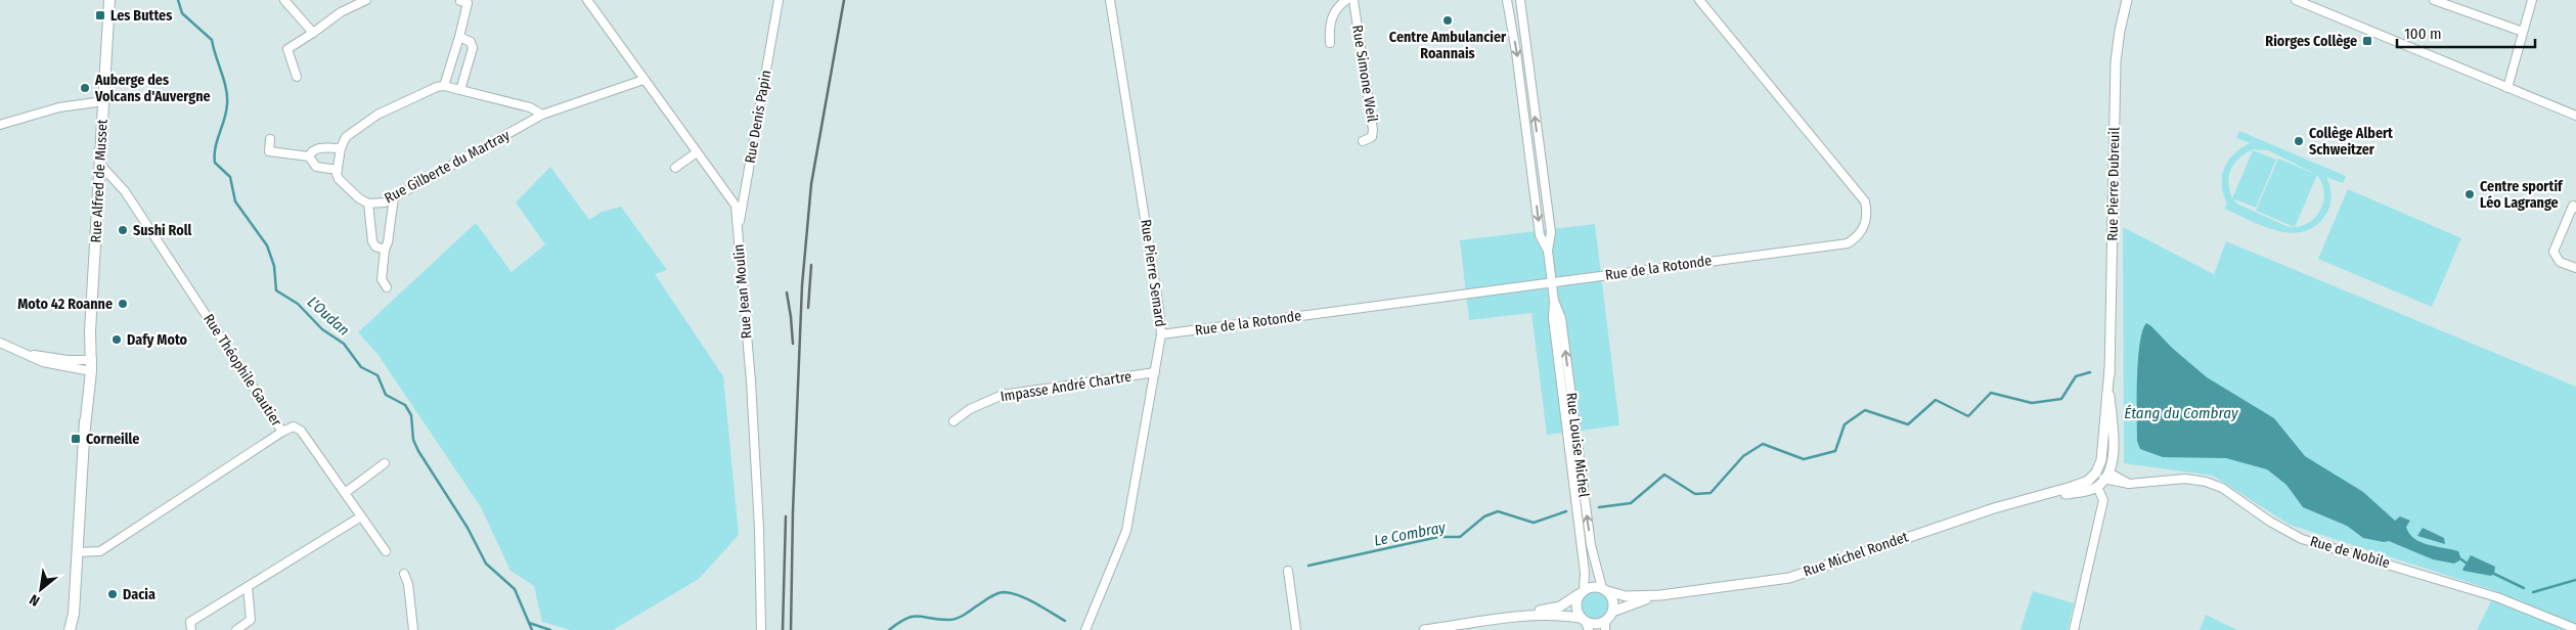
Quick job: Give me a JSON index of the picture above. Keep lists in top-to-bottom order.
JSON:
{
  "streets": {
    "main road": ["Rue Alfred de Musset"],
    "street": [
      "Rue Simone Weil",
      "Rue Denis Papin",
      "Rue Gilberte du Martray",
      "Rue Pierre Dubreuil",
      "Rue de la Rotonde",
      "Rue Pierre Semard",
      "Rue Jean Moulin",
      "Rue Théophile Gautier",
      "Impasse André Chartre",
      "Rue Louise Michel",
      "Rue de Nobile",
      "Rue Michel Rondet"
    ]
  },
  "crossings": [
    ["Rue Denis Papin", "Rue Jean Moulin"],
    ["Rue Gilberte du Martray", "Rue Jean Moulin"],
    ["Rue Alfred de Musset", "Rue Théophile Gautier"],
    ["Rue Pierre Dubreuil", "Rue de Nobile"],
    ["Rue Pierre Dubreuil", "Rue Michel Rondet"],
    ["Rue de la Rotonde", "Rue Pierre Semard"],
    ["Rue de la Rotonde", "Rue Louise Michel"],
    ["Rue Pierre Semard", "Impasse André Chartre"],
    ["Rue Louise Michel", "Rue Michel Rondet"],
    ["Rue de Nobile", "Rue Michel Rondet"]
  ],
  "water": ["L'Oudan", "Étang du Combray", "Le Combray"],
  "places": {
    "transit": ["Les Buttes", "Riorges Collège", "Corneille"],
    "other": [
      "Centre Ambulancier Roannais",
      "Auberge des Volcans d'Auvergne",
      "Collège Albert Schweitzer",
      "Centre sportif Léo Lagrange",
      "Sushi Roll",
      "Moto 42 Roanne",
      "Dafy Moto",
      "Dacia"
    ]
  },
  "scale_bar": "100 m",
  "north": "bottom left"
}
